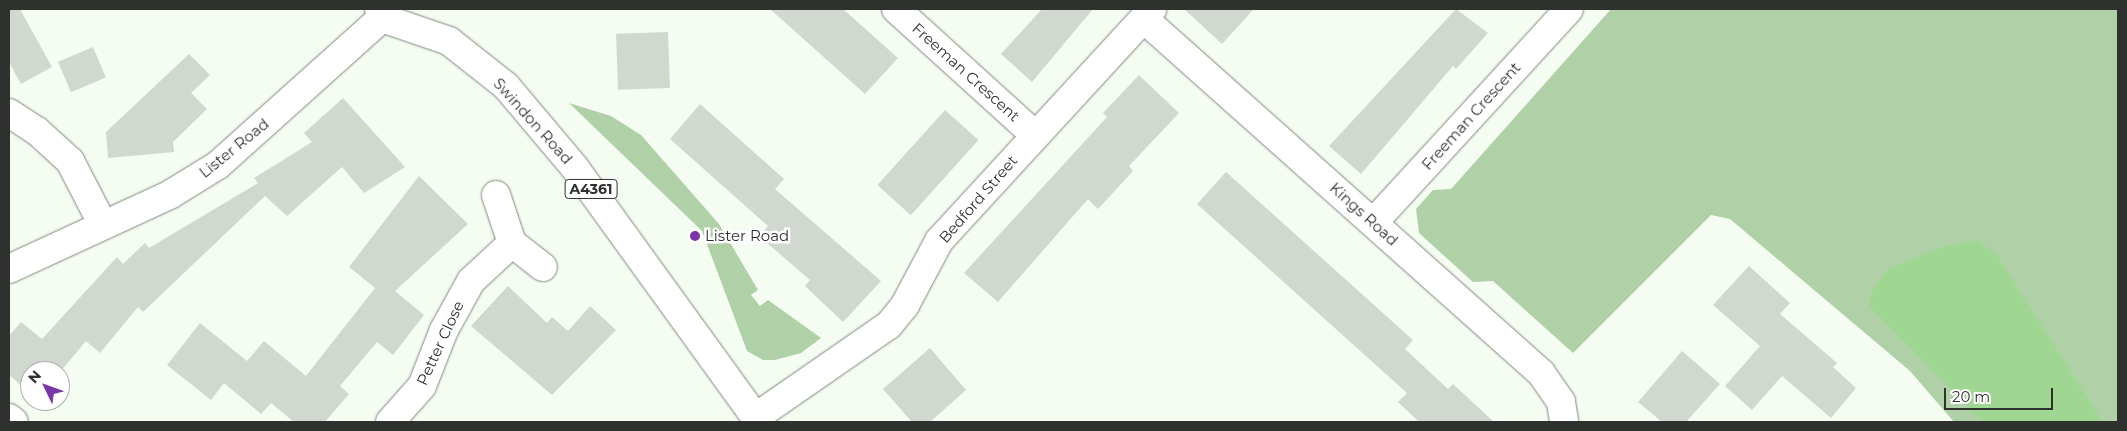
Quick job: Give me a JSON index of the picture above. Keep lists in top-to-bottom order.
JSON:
{
  "streets": {
    "street": [
      "Freeman Crescent",
      "Swindon Road",
      "Lister Road",
      "A4361",
      "Bedford Street",
      "Kings Road",
      "Petter Close"
    ]
  },
  "crossings": [
    ["Freeman Crescent", "Bedford Street"],
    ["Freeman Crescent", "Kings Road"],
    ["Swindon Road", "Lister Road"],
    ["Swindon Road", "Bedford Street"],
    ["Bedford Street", "Kings Road"]
  ],
  "places": ["Lister Road"],
  "scale_bar": "20 m",
  "north": "top left"
}
